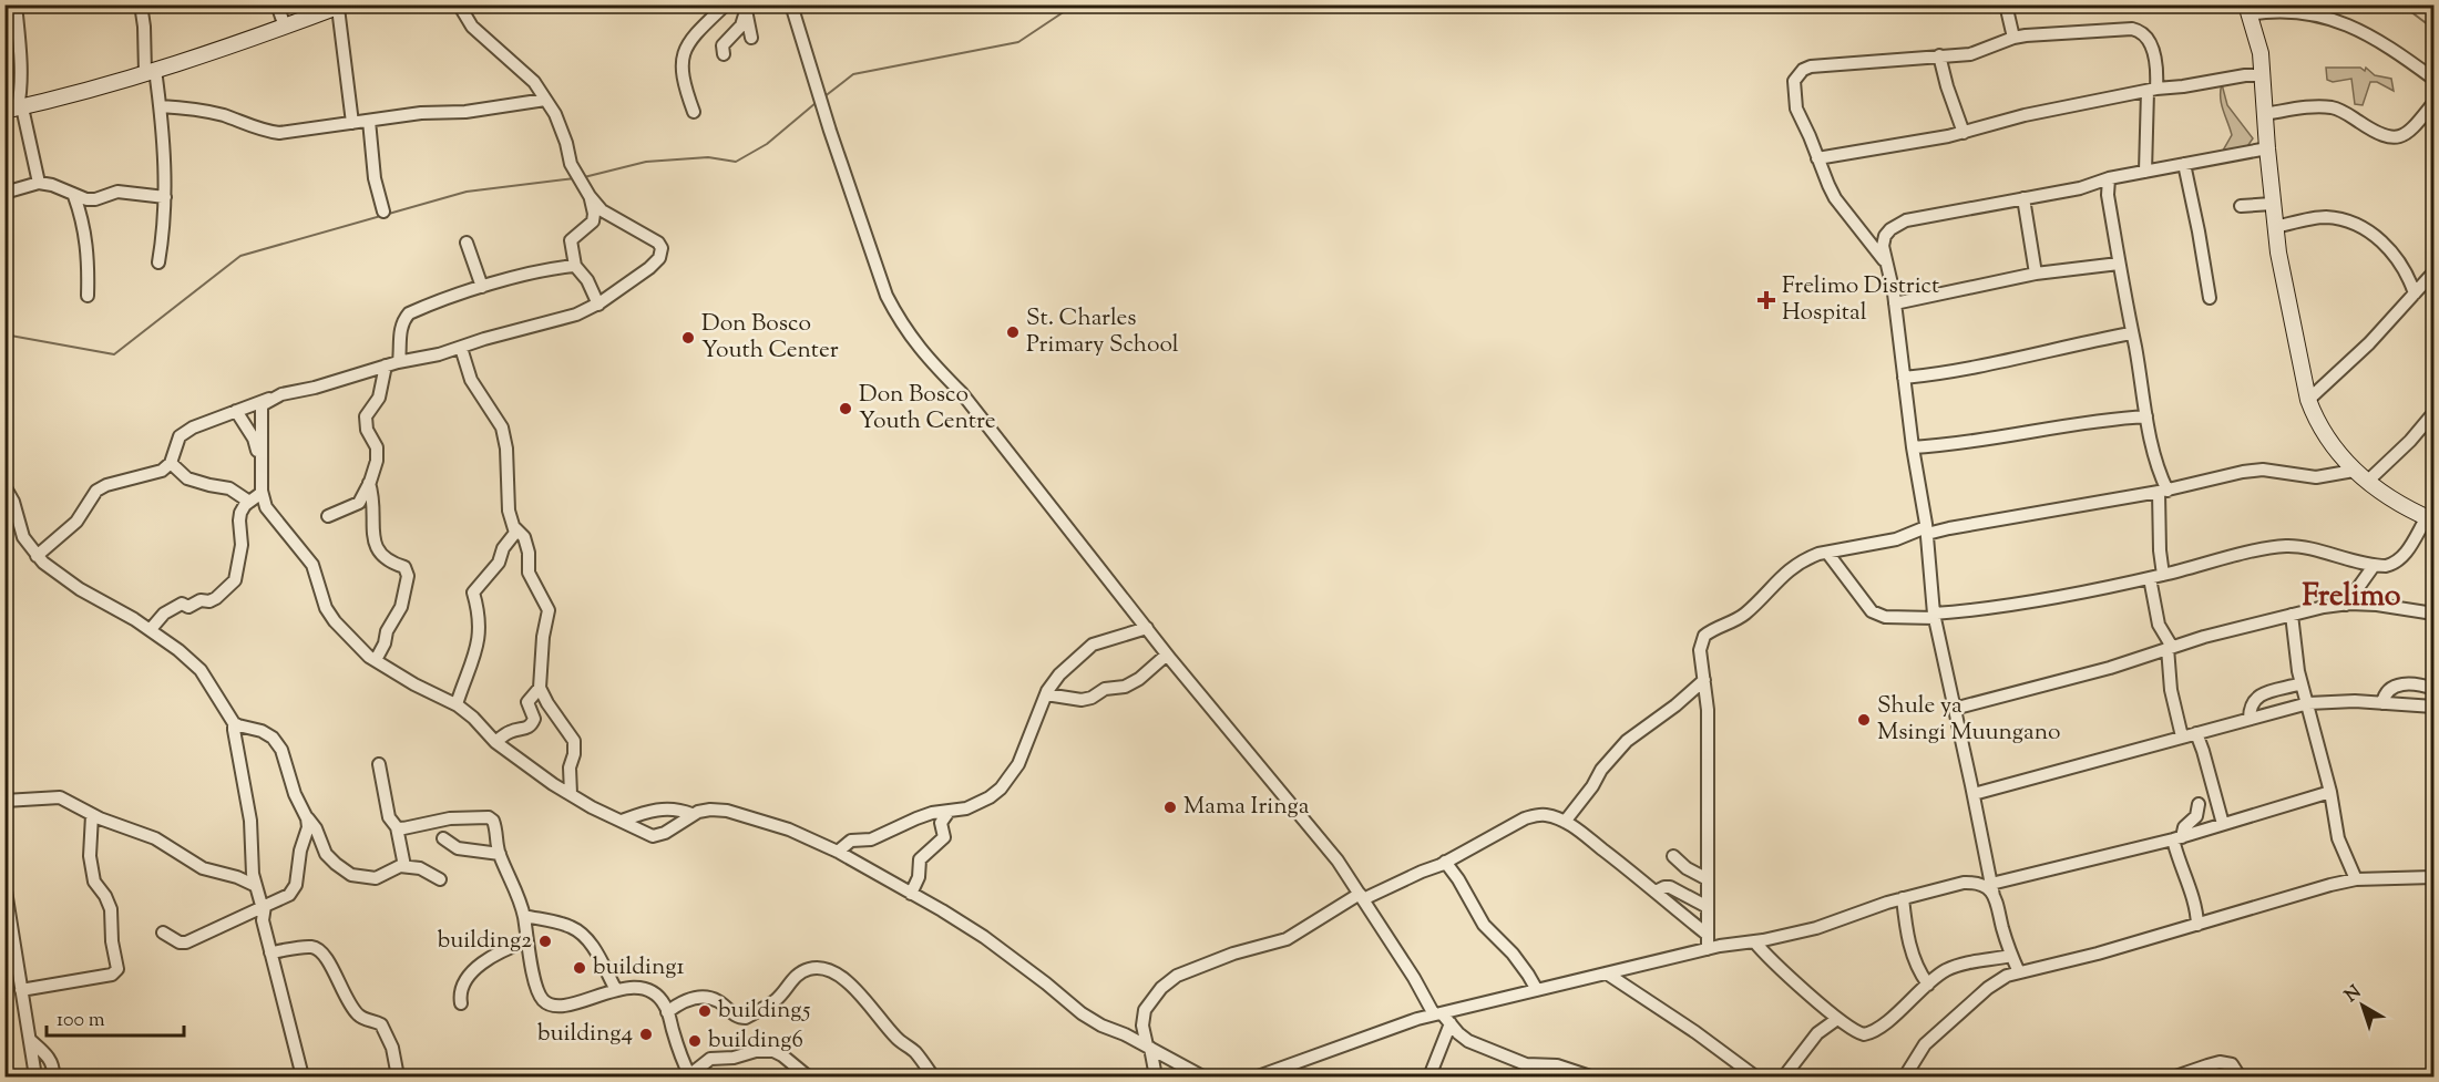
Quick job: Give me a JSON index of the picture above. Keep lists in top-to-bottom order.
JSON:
{
  "districts": ["Frelimo"],
  "places": {
    "health": ["Frelimo District Hospital"],
    "other": [
      "St. Charles Primary School",
      "Don Bosco Youth Center",
      "Don Bosco Youth Centre",
      "Shule ya Msingi Muungano",
      "Mama Iringa",
      "building2",
      "building1",
      "building5",
      "building4",
      "building6"
    ]
  },
  "scale_bar": "100 m",
  "north": "top left"
}
